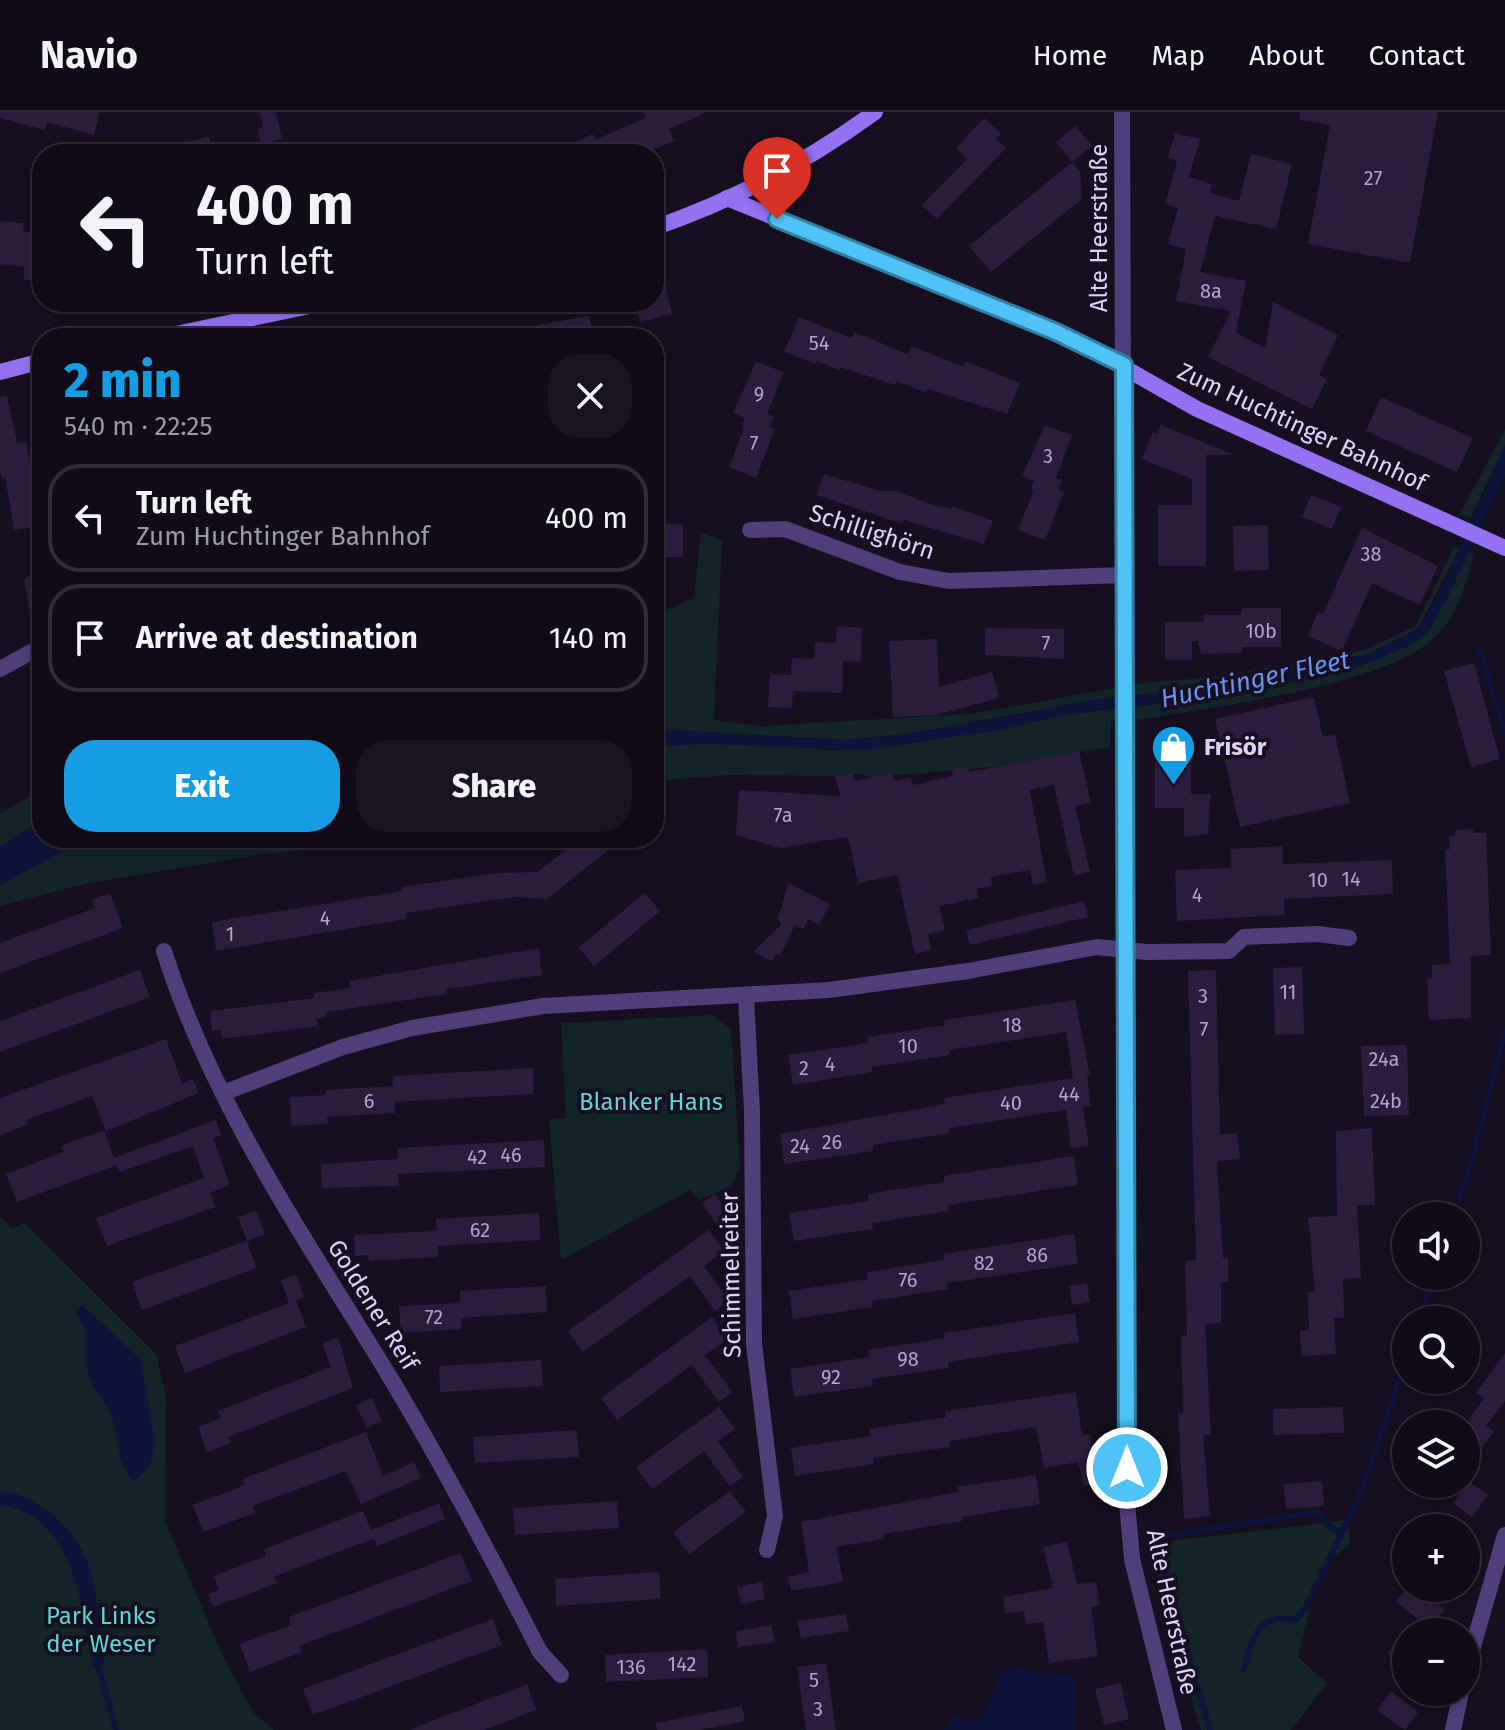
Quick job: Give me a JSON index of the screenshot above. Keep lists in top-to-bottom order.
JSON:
{
  "streets": {
    "street": [
      "Alte Heerstraße",
      "Zum Huchtinger Bahnhof",
      "Schillighörn",
      "Schimmelreiter",
      "Goldener Reif"
    ]
  },
  "crossings": [
    ["Alte Heerstraße", "Zum Huchtinger Bahnhof"],
    ["Alte Heerstraße", "Schillighörn"]
  ],
  "water": ["Huchtinger Fleet"],
  "parks": ["Blanker Hans", "Park Links der Weser"],
  "places": {
    "shop": ["Frisör"]
  },
  "house_numbers": [
    "27",
    "8a",
    "54",
    "9",
    "7",
    "3",
    "38",
    "10b",
    "7",
    "7a",
    "14",
    "10",
    "4",
    "4",
    "1",
    "11",
    "3",
    "18",
    "7",
    "10",
    "24a",
    "4",
    "2",
    "44",
    "6",
    "24b",
    "40",
    "26",
    "24",
    "46",
    "42",
    "62",
    "86",
    "82",
    "76",
    "72",
    "98",
    "92",
    "142",
    "136",
    "5",
    "3"
  ],
  "page": {
    "header": "Navio",
    "nav": [
      "Home",
      "Map",
      "About",
      "Contact"
    ],
    "turn": ["400 m", "Turn left"],
    "heading": ["2 min", "540 m · 22:25"],
    "list": [
      {
        "name": "Turn left",
        "note": "Zum Huchtinger Bahnhof",
        "value": "400 m"
      },
      {
        "name": "Arrive at destination",
        "value": "140 m"
      }
    ],
    "buttons": ["Exit", "Share"],
    "map_buttons": ["+", "−"]
  }
}
